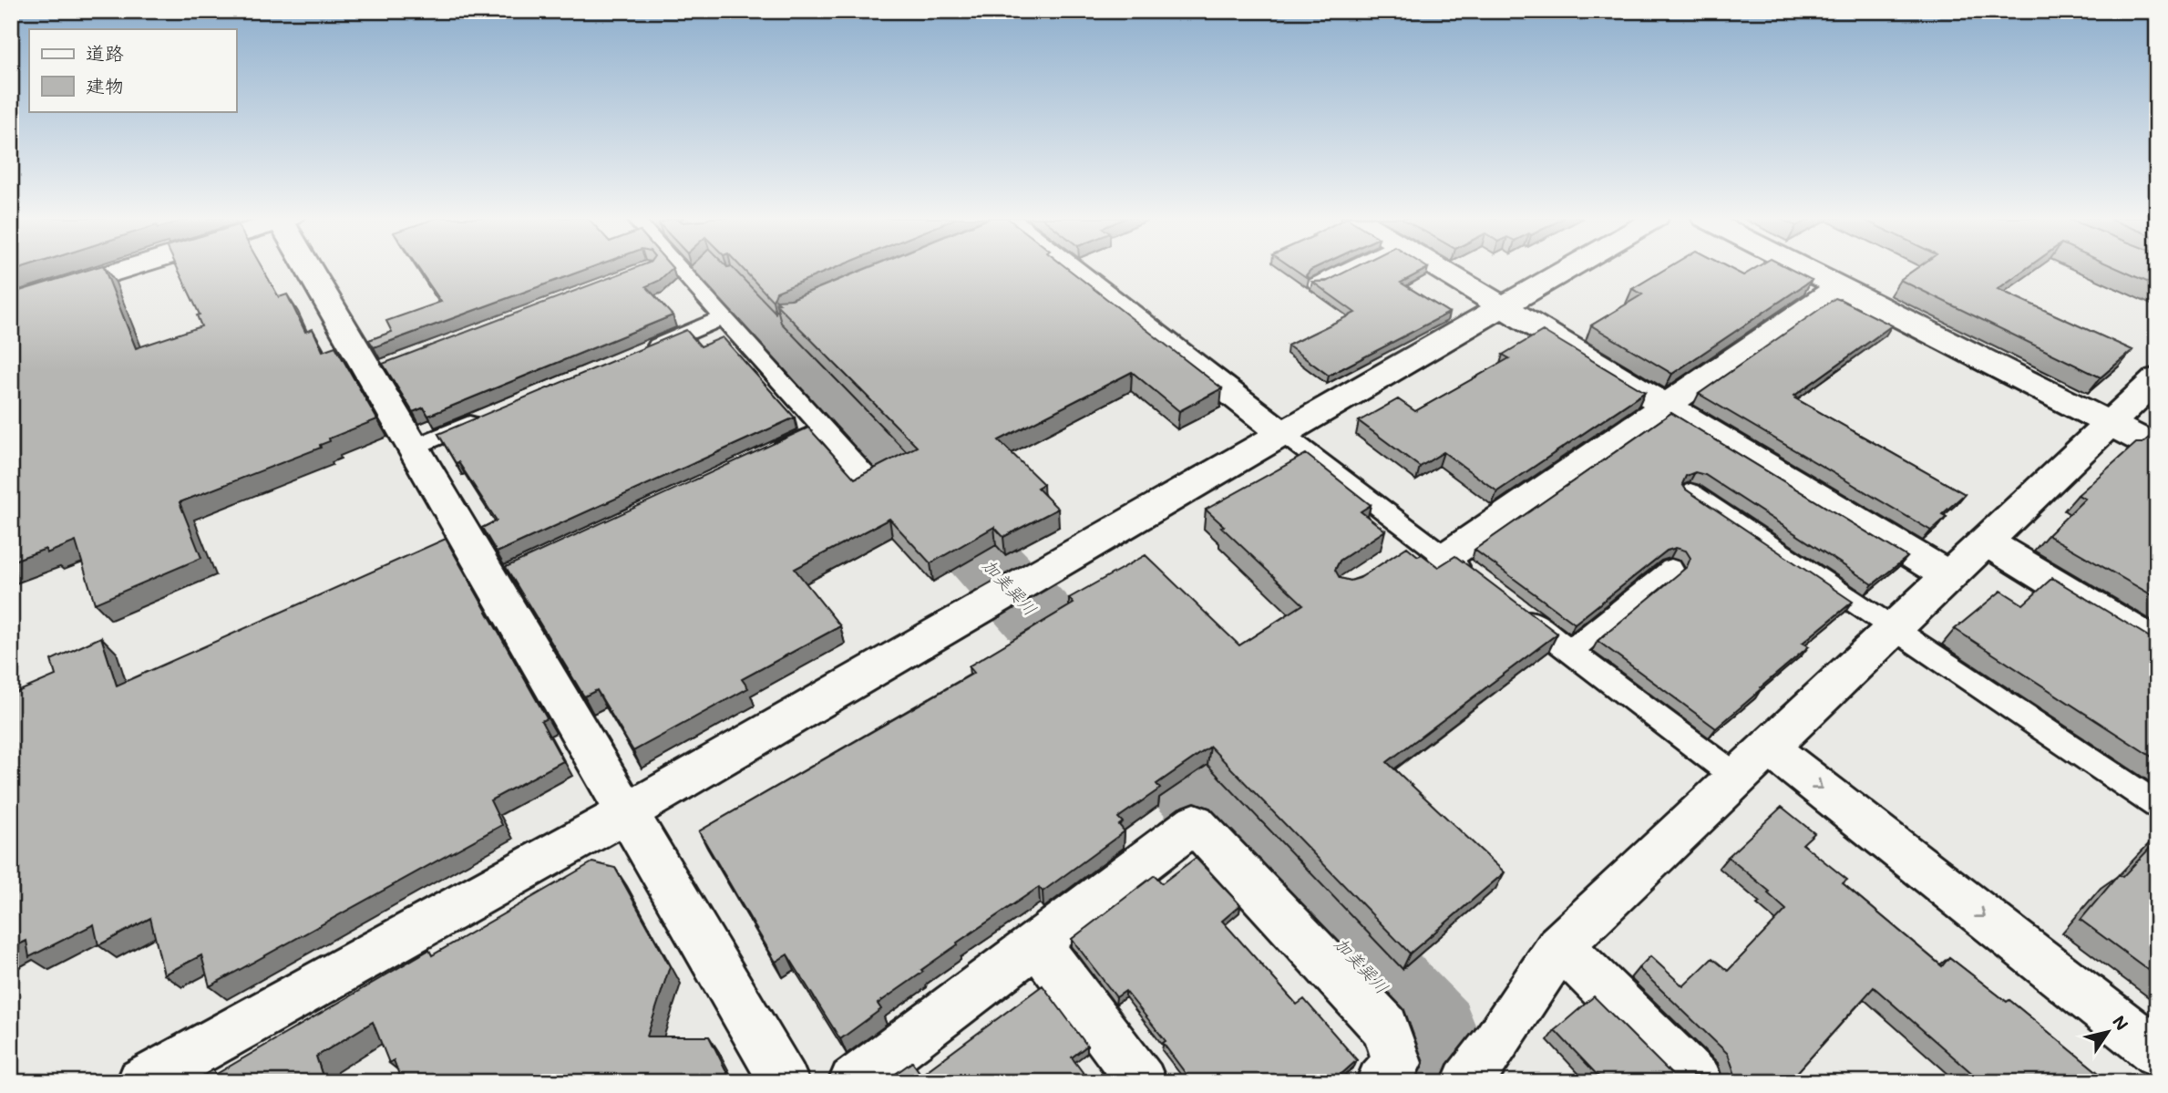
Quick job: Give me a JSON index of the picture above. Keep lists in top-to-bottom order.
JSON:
{
  "water": ["加美巽川"],
  "legend": ["道路", "建物"],
  "north": "top right"
}
